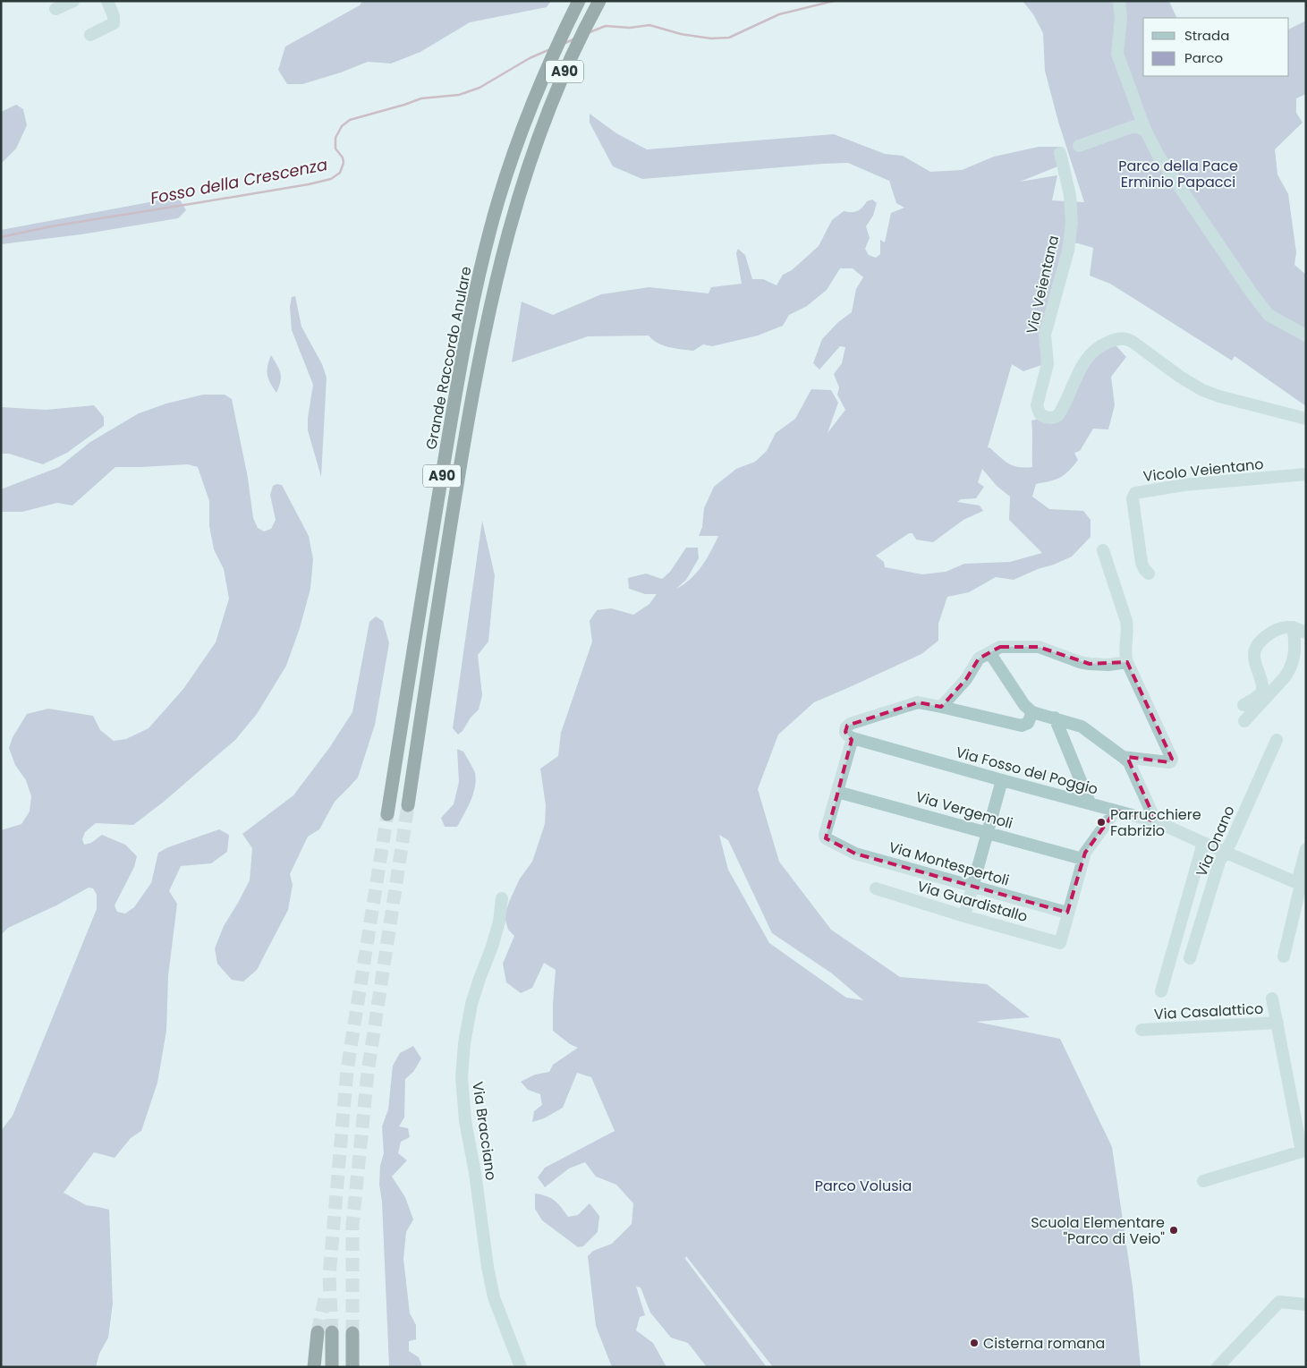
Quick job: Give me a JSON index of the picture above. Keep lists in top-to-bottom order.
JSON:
{
  "streets": {
    "highway": ["A90", "Grande Raccordo Anulare"],
    "street": [
      "Via Veientana",
      "Vicolo Veientano",
      "Via Fosso del Poggio",
      "Via Vergemoli",
      "Via Onano",
      "Via Montespertoli",
      "Via Guardistallo",
      "Via Casalattico",
      "Via Bracciano"
    ]
  },
  "crossings": [
    ["Via Fosso del Poggio", "Via Onano"],
    ["Via Vergemoli", "Via Montespertoli"],
    ["Via Montespertoli", "Via Guardistallo"]
  ],
  "water": ["Fosso della Crescenza"],
  "parks": ["Parco della Pace Erminio Papacci", "Parco Volusia"],
  "places": ["Parrucchiere Fabrizio", "Scuola Elementare \"Parco di Veio\"", "Cisterna romana"],
  "legend": ["Strada", "Parco"]
}
